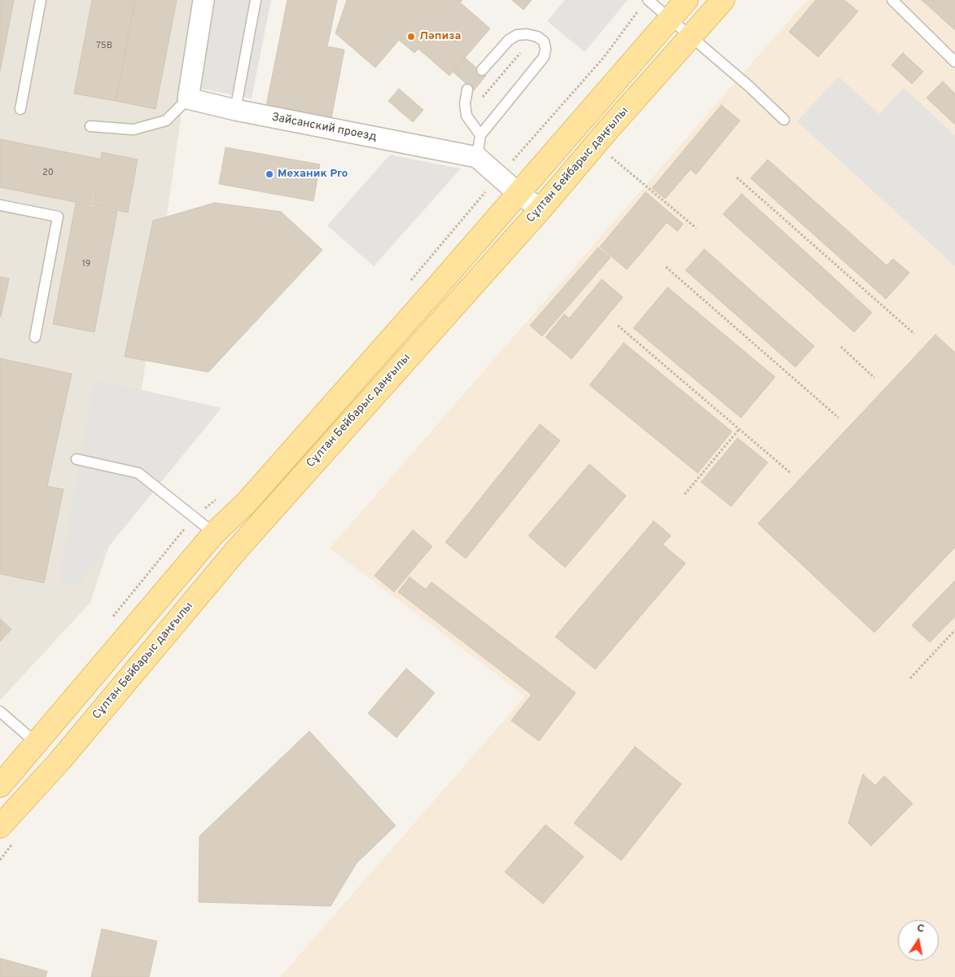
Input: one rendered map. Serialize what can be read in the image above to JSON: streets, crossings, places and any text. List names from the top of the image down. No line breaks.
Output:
{"streets":{"main road":["Сұлтан Бейбарыс даңғылы"],"street":["Зайсанский проезд"]},"places":["Ләпиза","Механик Pro"],"house_numbers":["75В","20","19"],"north":"top"}
